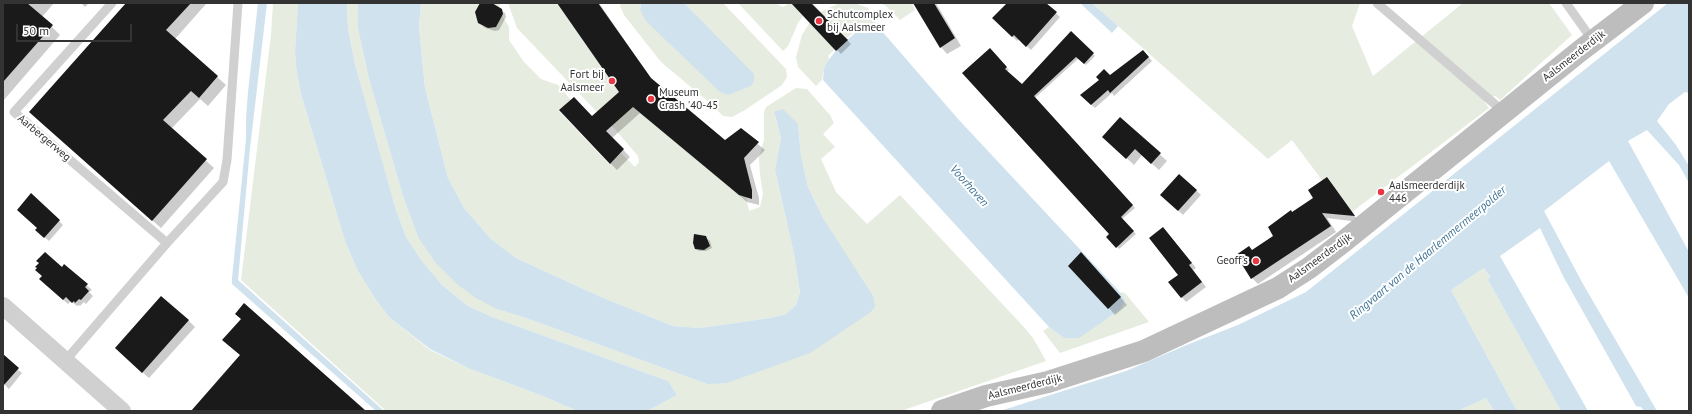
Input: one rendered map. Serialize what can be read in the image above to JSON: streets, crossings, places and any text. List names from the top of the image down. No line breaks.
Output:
{"streets":{"street":["Aalsmeerderdijk"],"lane":["Aarbergerweg"]},"water":["Voorhaven","Ringvaart van de Haarlemmermeerpolder"],"places":["Schutcomplex bij Aalsmeer","Fort bij Aalsmeer","Museum Crash '40-45","Aalsmeerderdijk 446","Geoff's"],"scale_bar":"50 m"}
